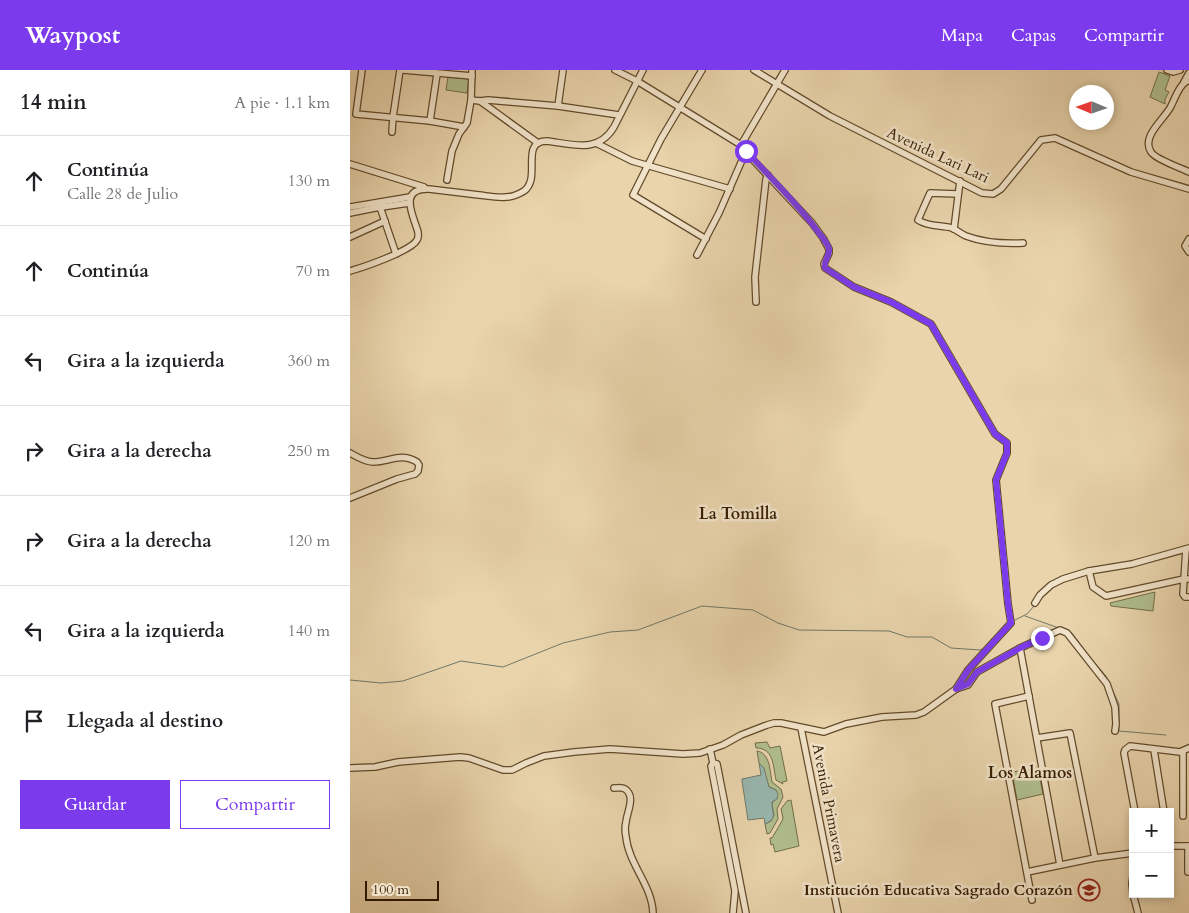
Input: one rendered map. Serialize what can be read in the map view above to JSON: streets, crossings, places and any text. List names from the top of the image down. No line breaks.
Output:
{"streets":{"street":["Avenida Lari Lari","Avenida Primavera"]},"districts":["La Tomilla","Los Alamos"],"places":{"school or university":["Institución Educativa Sagrado Corazón"]},"scale_bar":"100 m","north":"left","page":{"header":"Waypost","nav":["Mapa","Capas","Compartir"],"heading":["14 min","A pie · 1.1 km"],"list":[["Continúa","Calle 28 de Julio","130 m"],["Continúa","70 m"],["Gira a la izquierda","360 m"],["Gira a la derecha","250 m"],["Gira a la derecha","120 m"],["Gira a la izquierda","140 m"],"Llegada al destino"],"buttons":["Guardar","Compartir"],"map_buttons":["+","−"],"scale":"100 m"}}
